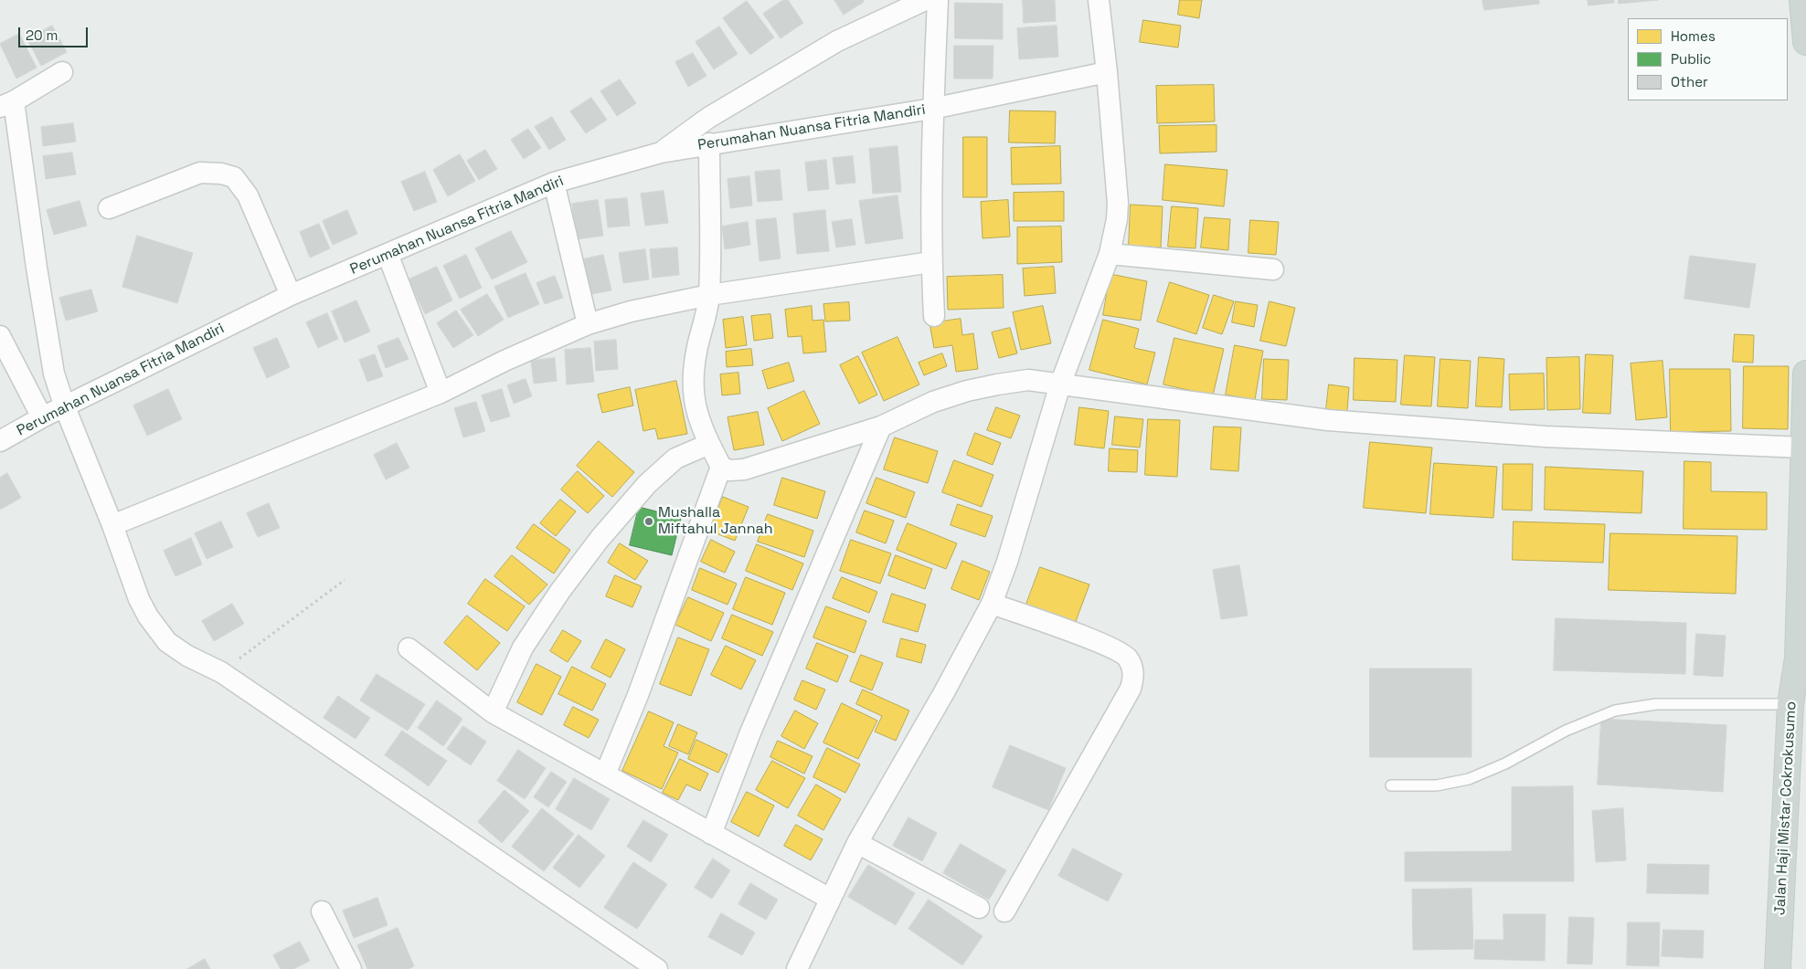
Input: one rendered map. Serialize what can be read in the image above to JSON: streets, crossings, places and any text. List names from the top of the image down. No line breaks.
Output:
{"streets":{"main road":["Jalan Haji Mistar Cokrokusumo"],"street":["Perumahan Nuansa Fitria Mandiri"]},"places":["Mushalla Miftahul Jannah"],"legend":["Homes","Public","Other"],"scale_bar":"20 m"}
